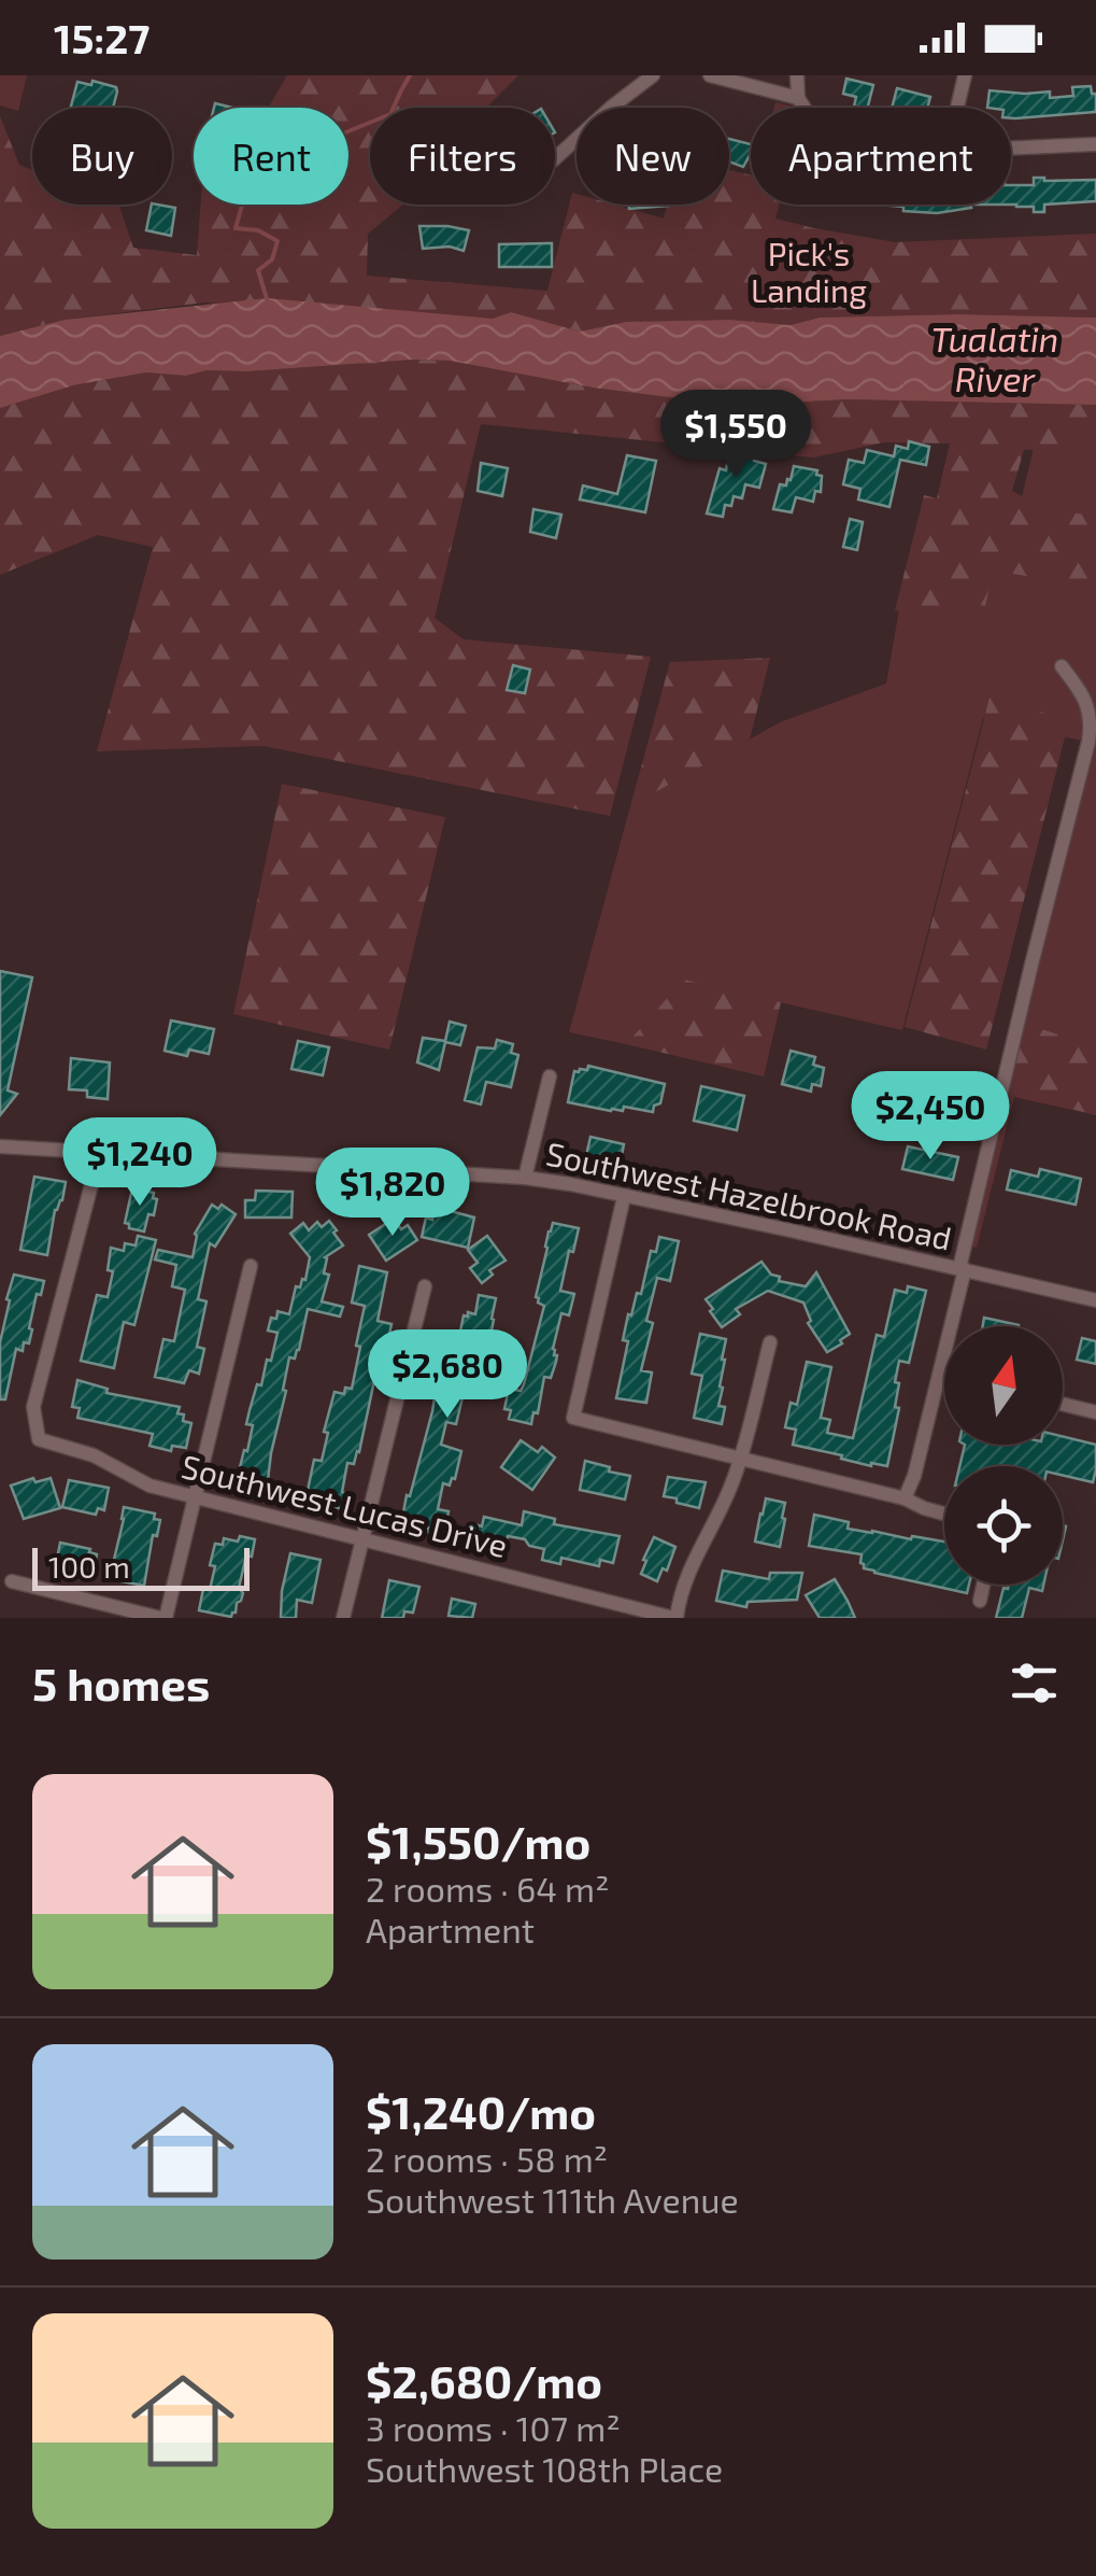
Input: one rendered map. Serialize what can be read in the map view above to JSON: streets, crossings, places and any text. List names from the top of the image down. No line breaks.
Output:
{"streets":{"street":["Southwest Hazelbrook Road","Southwest Lucas Drive"]},"crossings":[["Southwest Hazelbrook Road","Southwest Lucas Drive"]],"water":["Tualatin River"],"parks":["Pick's Landing"],"scale_bar":"100 m","north":"top","page":{"status":"15:27","chip":["Buy","Rent","Filters","New","Apartment"],"price":["$1,550","$2,450","$1,240","$1,820","$2,680"],"scale":"100 m","heading":"5 homes","list":[{"name":"$1,550/mo","note":"2 rooms · 64 m² · Apartment"},{"name":"$1,240/mo","note":"2 rooms · 58 m² · Southwest 111th Avenue"},{"name":"$2,680/mo","note":"3 rooms · 107 m² · Southwest 108th Place"}]}}
